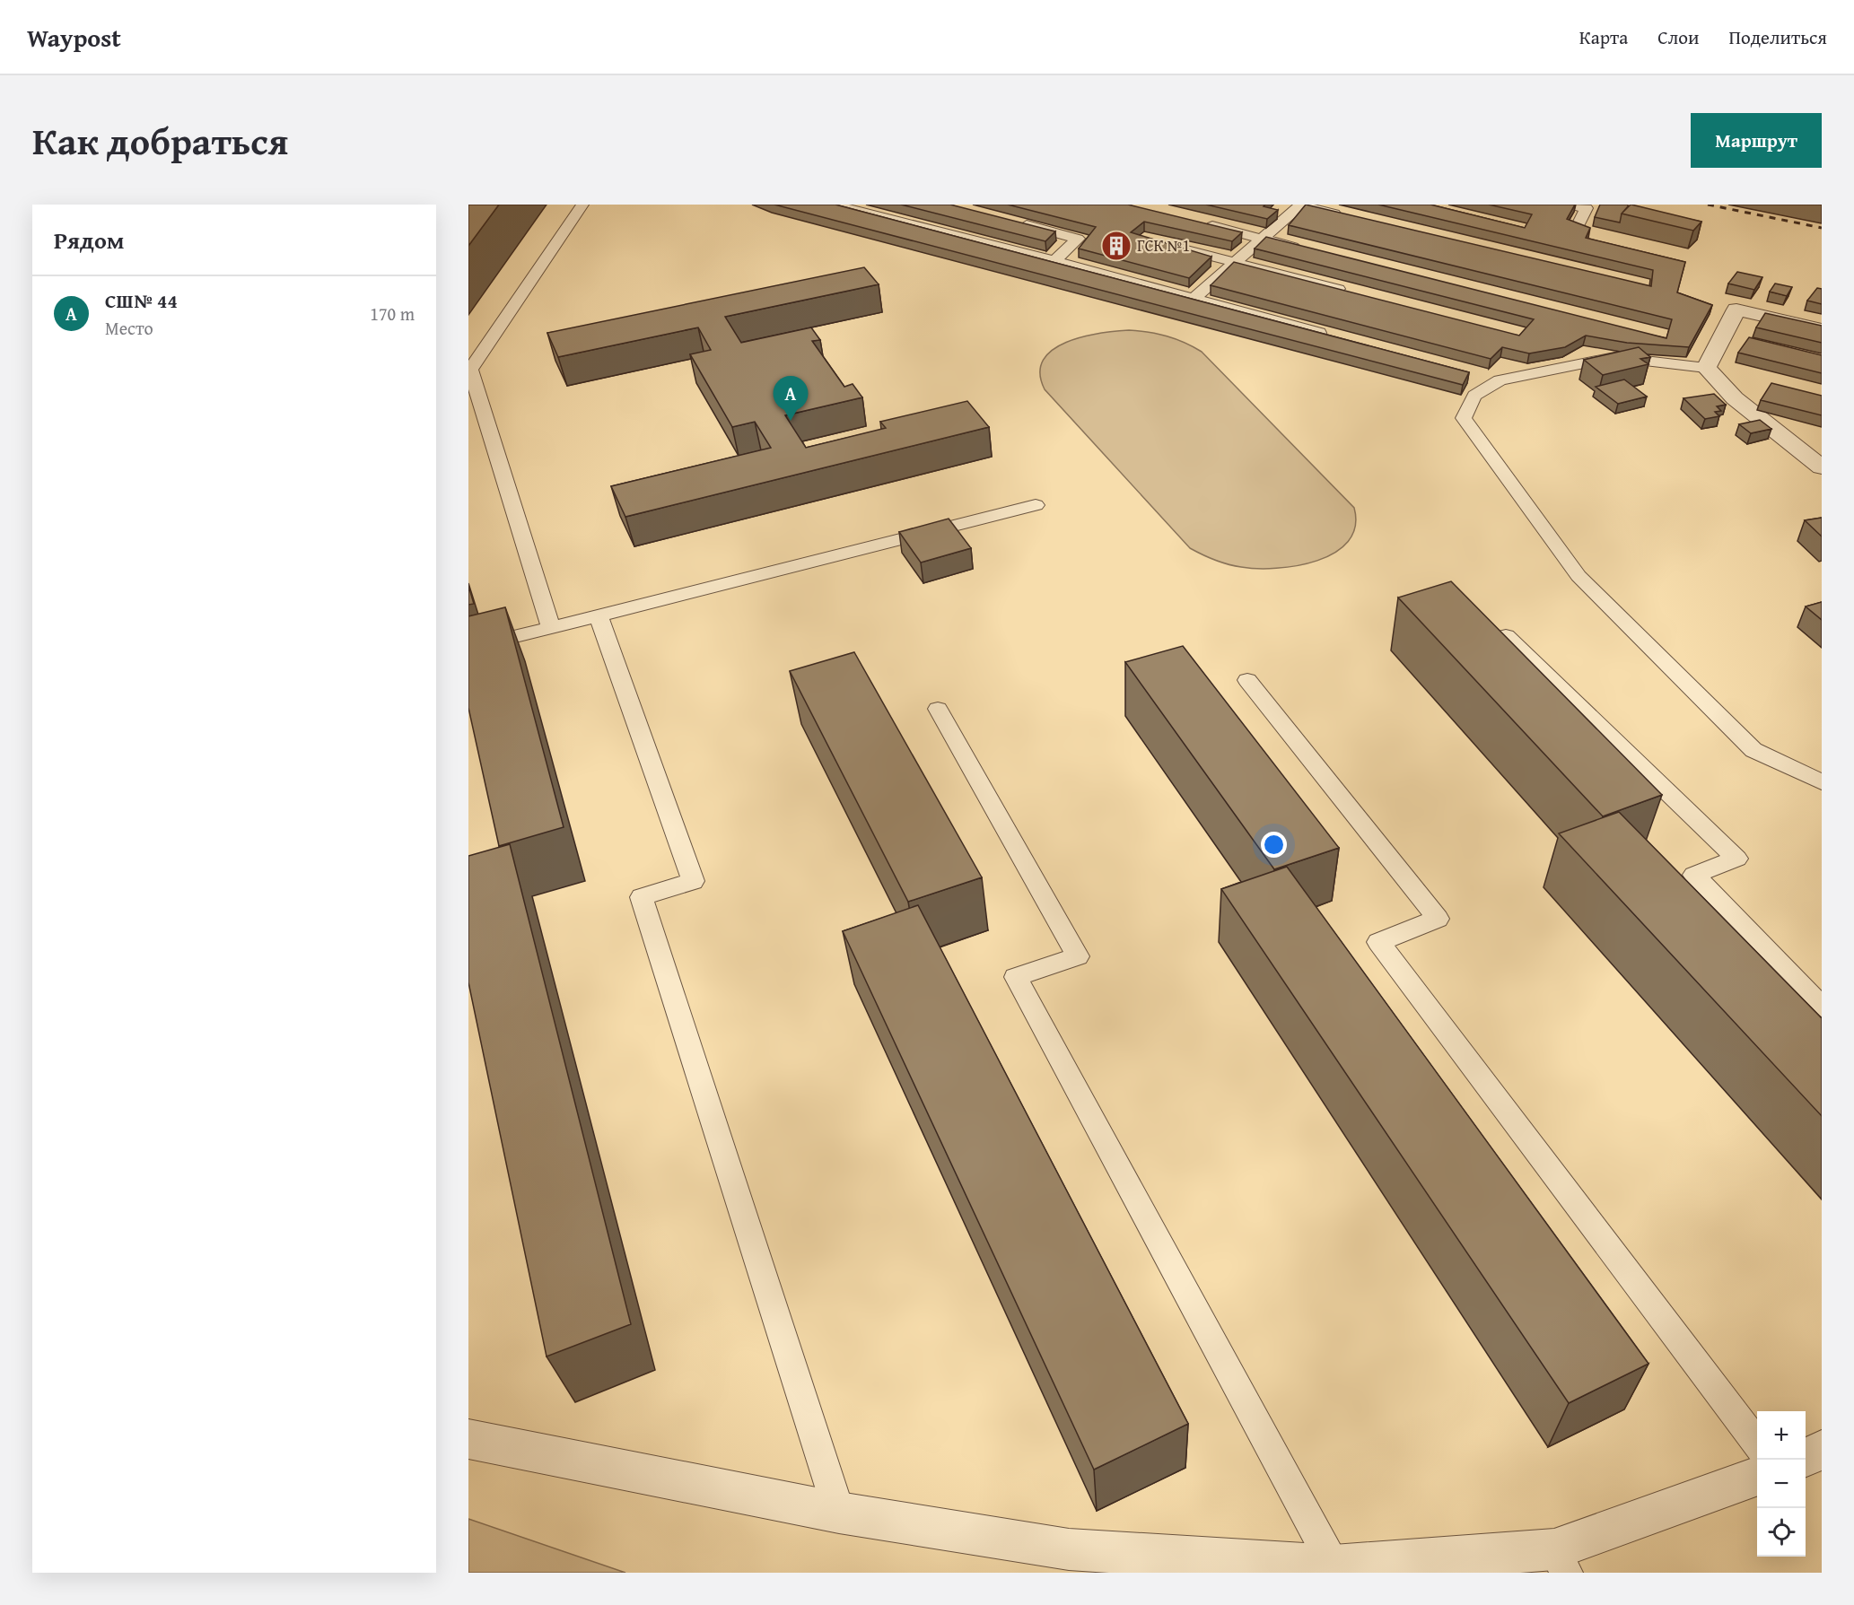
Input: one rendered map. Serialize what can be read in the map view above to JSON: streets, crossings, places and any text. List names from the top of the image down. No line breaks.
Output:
{"places":{"building":["ГСК №1"]},"page":{"header":"Waypost","nav":["Карта","Слои","Поделиться"],"title":"Как добраться","buttons":"Маршрут","heading":"Рядом","list":[{"mark":"A","name":"СШ№ 44","note":"Место","value":"170 m"}],"pins":"A","map_buttons":["+","−"]}}
